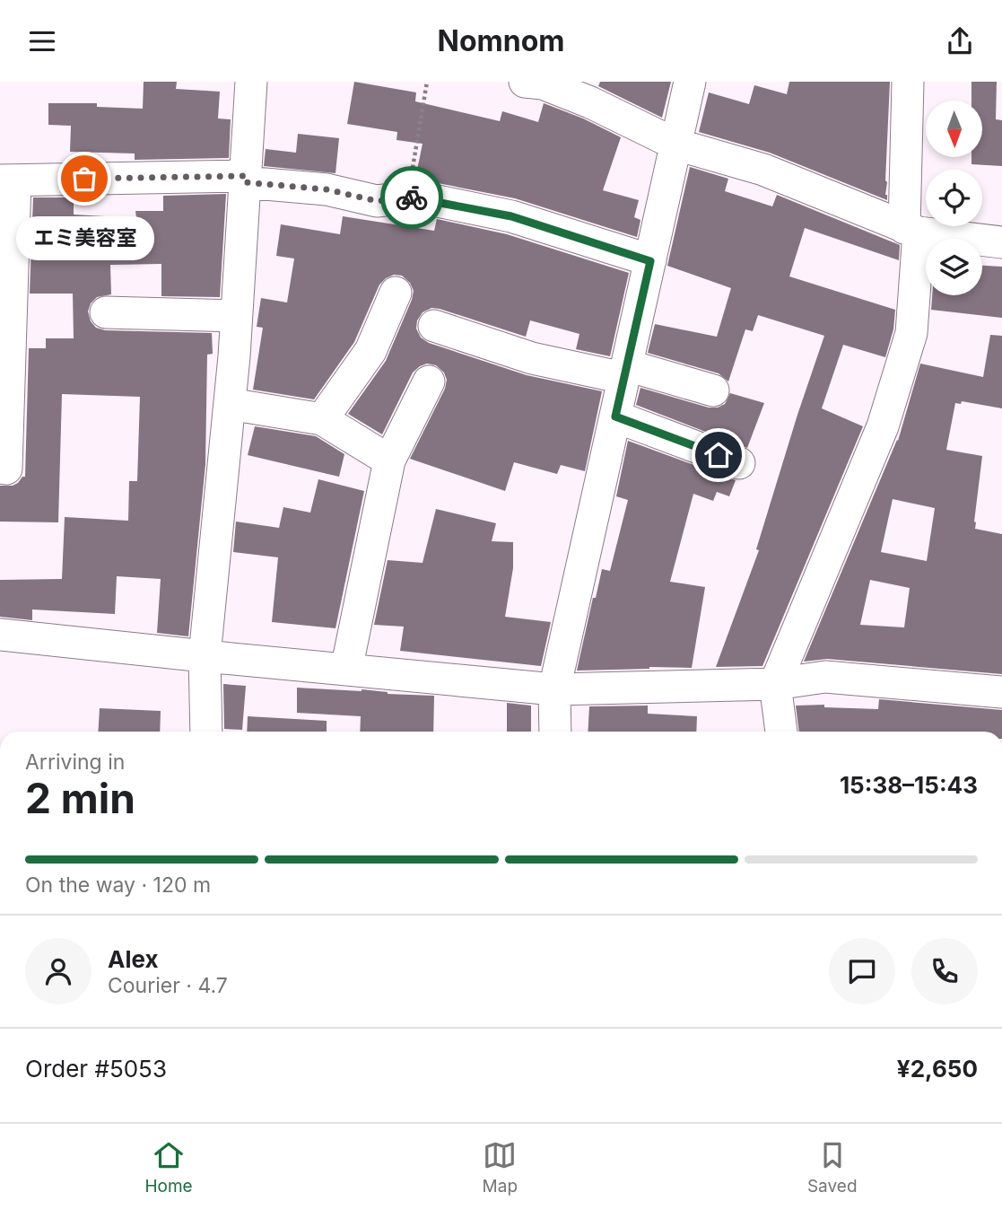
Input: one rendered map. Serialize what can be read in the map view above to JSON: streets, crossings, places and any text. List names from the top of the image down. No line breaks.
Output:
{"places":["エミ美容室"],"north":"bottom","page":{"header":"Nomnom","bubble":"エミ美容室","heading":["2 min","Arriving in","15:38–15:43"],"panel":["Alex","Courier · 4.7","Order #5053","¥2,650"],"bar":"On the way · 120 m","tabs":["Home","Map","Saved"]}}
